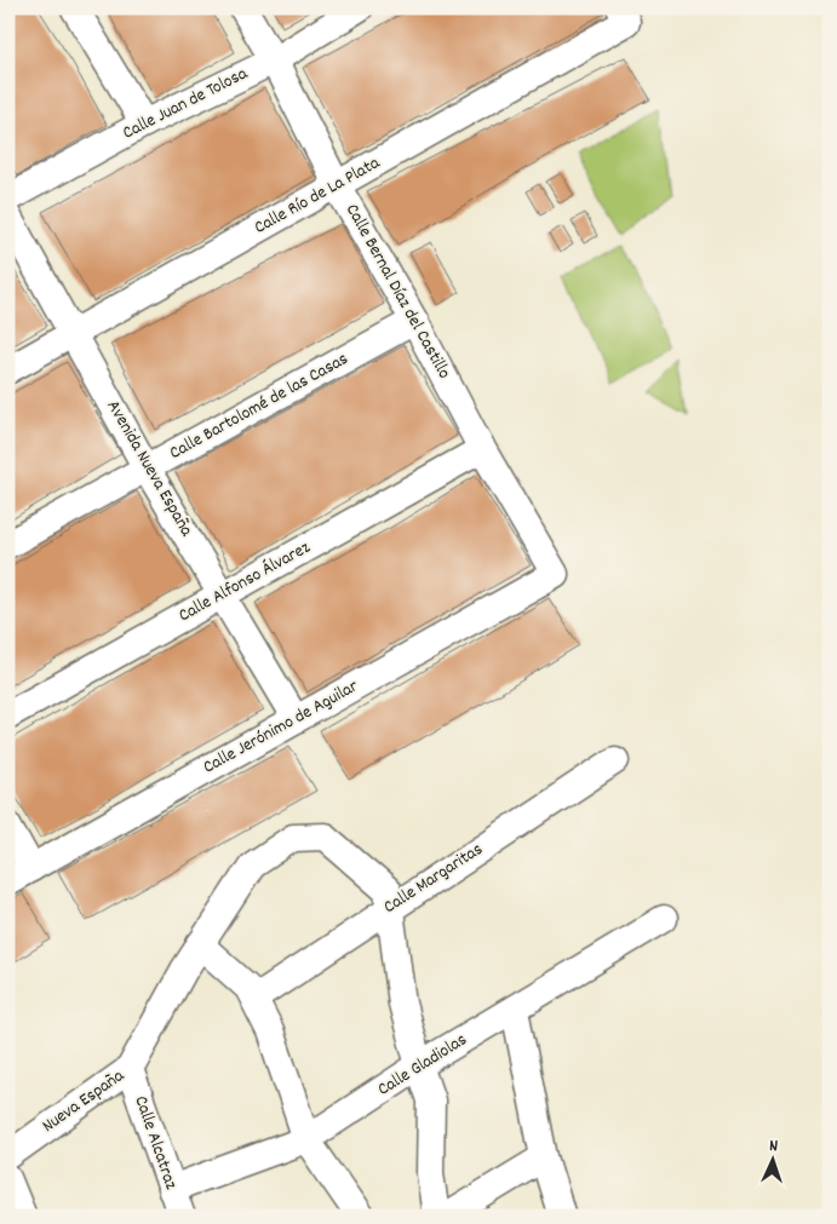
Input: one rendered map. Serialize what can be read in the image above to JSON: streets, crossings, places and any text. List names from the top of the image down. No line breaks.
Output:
{"streets":{"street":["Calle Juan de Tolosa","Calle Río de La Plata","Calle Bernal Díaz del Castillo","Calle Bartolomé de las Casas","Avenida Nueva España","Calle Alfonso Álvarez","Calle Jerónimo de Aguilar","Calle Margaritas","Calle Gladiolas","Nueva España","Calle Alcatraz"]},"crossings":[["Calle Juan de Tolosa","Calle Bernal Díaz del Castillo"],["Calle Río de La Plata","Calle Bernal Díaz del Castillo"],["Calle Río de La Plata","Avenida Nueva España"],["Calle Bernal Díaz del Castillo","Calle Bartolomé de las Casas"],["Calle Bernal Díaz del Castillo","Calle Alfonso Álvarez"],["Calle Bernal Díaz del Castillo","Calle Jerónimo de Aguilar"],["Calle Bartolomé de las Casas","Avenida Nueva España"],["Avenida Nueva España","Calle Alfonso Álvarez"],["Avenida Nueva España","Calle Jerónimo de Aguilar"],["Calle Gladiolas","Calle Alcatraz"],["Nueva España","Calle Alcatraz"]],"north":"top"}
